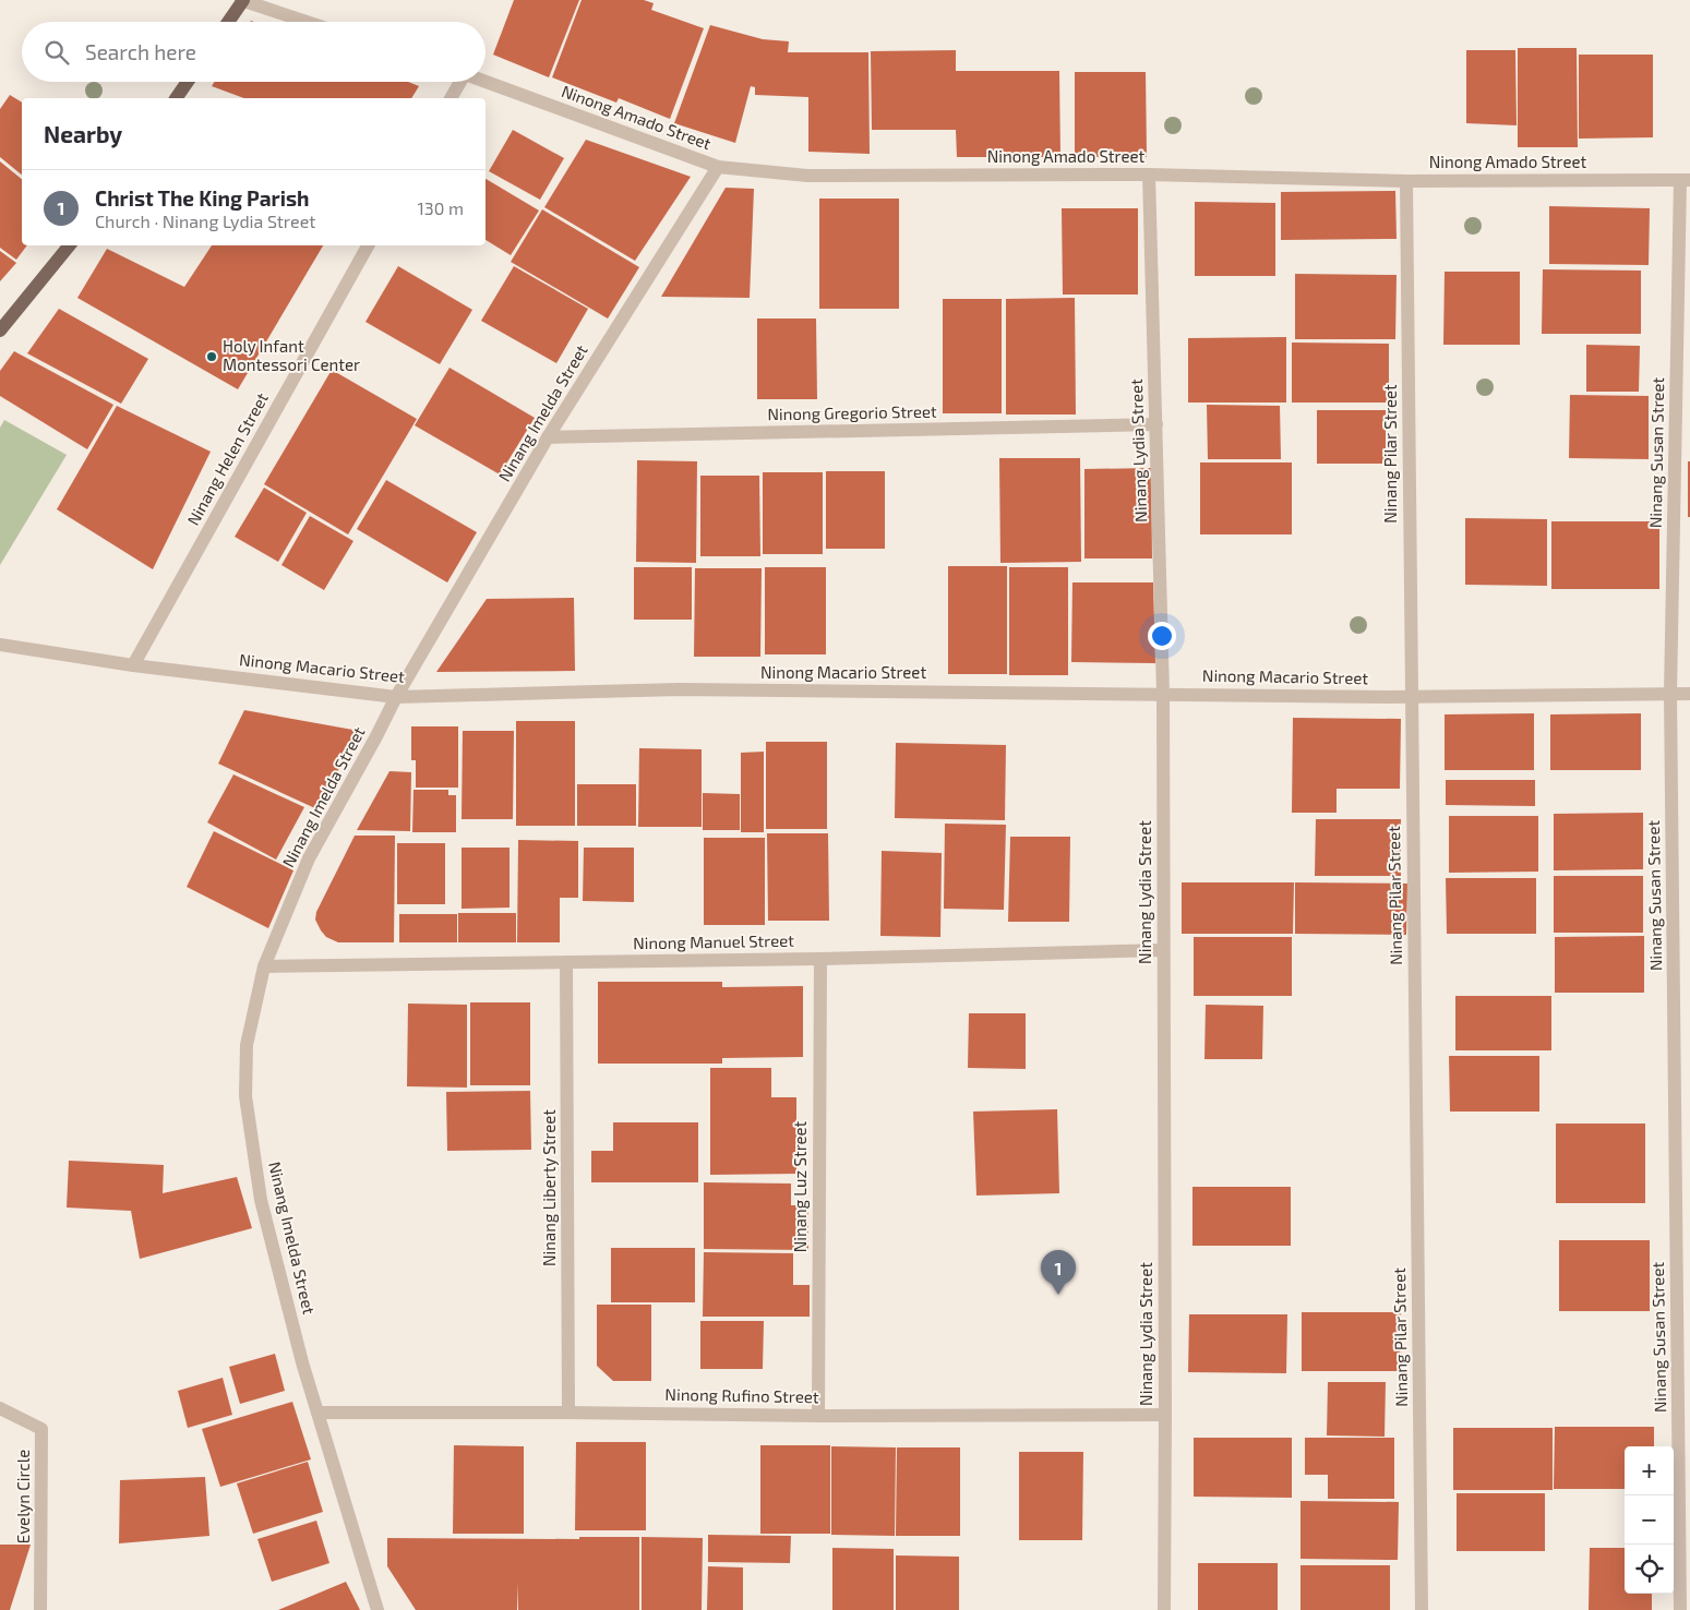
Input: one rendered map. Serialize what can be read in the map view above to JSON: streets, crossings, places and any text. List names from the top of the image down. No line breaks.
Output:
{"streets":{"street":["Ninong Amado Street","Ninang Imelda Street","Ninong Gregorio Street","Ninang Lydia Street","Ninang Susan Street","Ninang Pilar Street","Ninang Helen Street","Ninong Macario Street","Ninong Manuel Street","Ninang Luz Street","Ninang Liberty Street","Ninong Rufino Street","Evelyn Circle"]},"crossings":[["Ninong Amado Street","Ninang Imelda Street"],["Ninong Amado Street","Ninang Lydia Street"],["Ninong Amado Street","Ninang Susan Street"],["Ninong Amado Street","Ninang Pilar Street"],["Ninang Imelda Street","Ninong Gregorio Street"],["Ninang Imelda Street","Ninong Macario Street"],["Ninang Imelda Street","Ninong Manuel Street"],["Ninang Imelda Street","Ninong Rufino Street"],["Ninong Gregorio Street","Ninang Lydia Street"],["Ninang Lydia Street","Ninong Macario Street"],["Ninang Lydia Street","Ninong Manuel Street"],["Ninang Lydia Street","Ninong Rufino Street"],["Ninang Susan Street","Ninong Macario Street"],["Ninang Pilar Street","Ninong Macario Street"],["Ninang Helen Street","Ninong Macario Street"],["Ninong Manuel Street","Ninang Luz Street"],["Ninong Manuel Street","Ninang Liberty Street"],["Ninang Luz Street","Ninong Rufino Street"],["Ninang Liberty Street","Ninong Rufino Street"]],"places":["Holy Infant Montessori Center"],"page":{"search":"Search here","heading":"Nearby","list":[{"mark":"1","name":"Christ The King Parish","note":"Church · Ninang Lydia Street","value":"130 m"}],"pins":"1","map_buttons":["+","−"]}}
